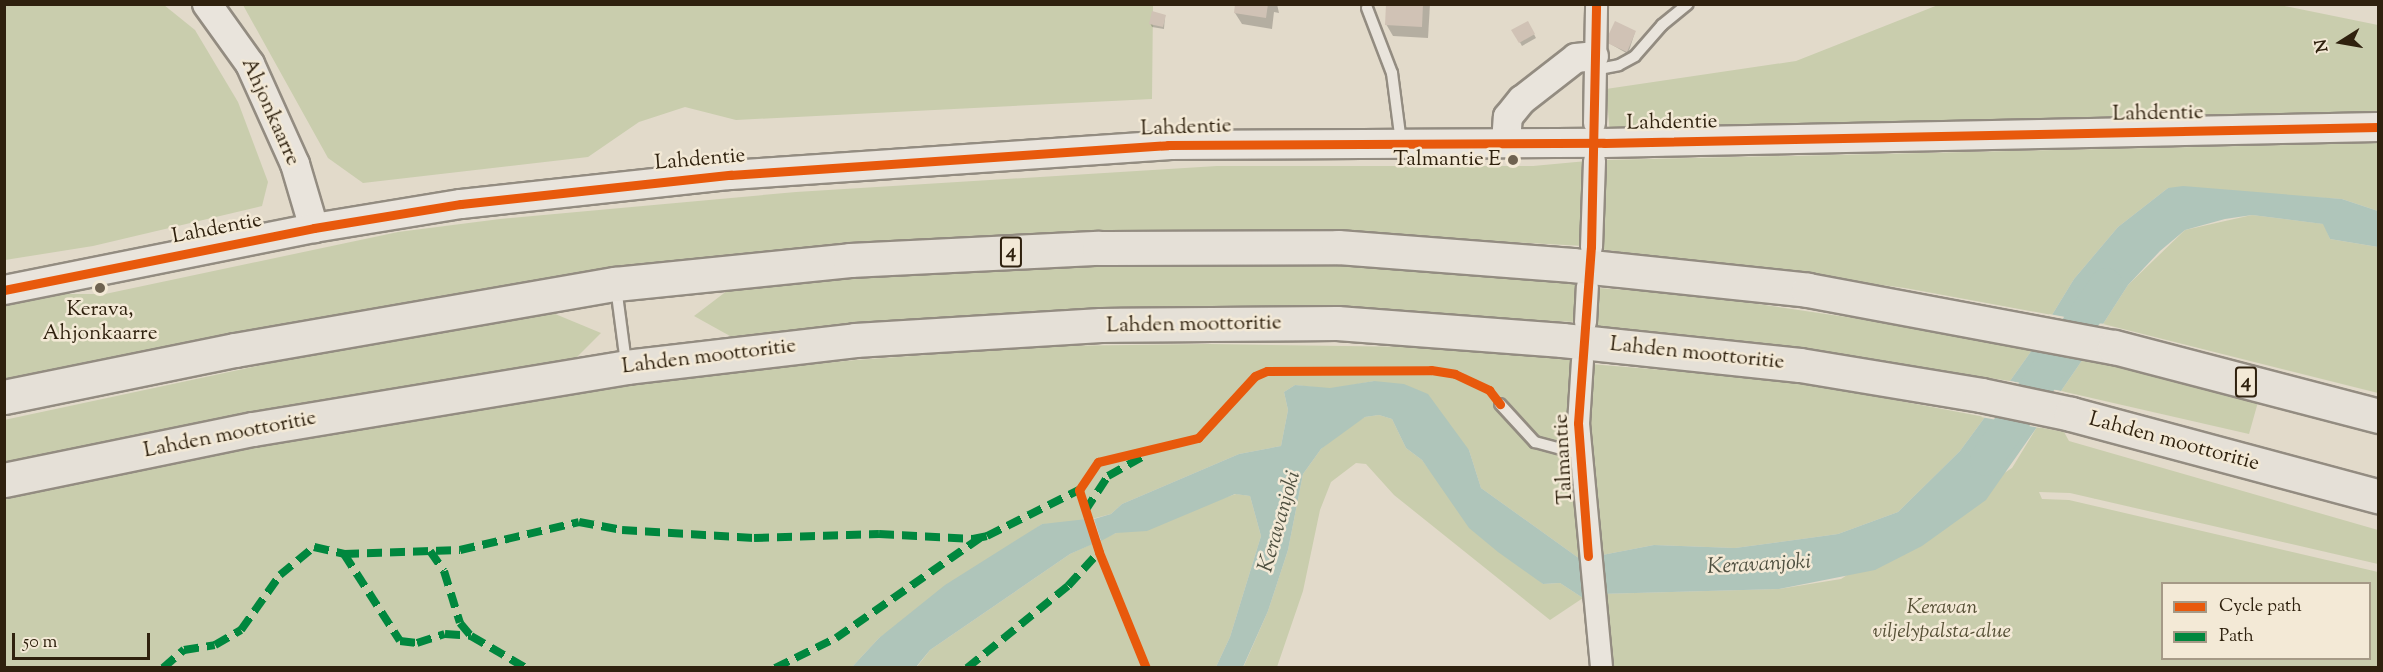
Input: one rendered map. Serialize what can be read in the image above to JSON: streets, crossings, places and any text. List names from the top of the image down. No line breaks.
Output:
{"streets":{"highway":["4","Lahden moottoritie"],"main road":["Ahjonkaarre","Lahdentie"],"street":["Talmantie"]},"crossings":[["Ahjonkaarre","Lahdentie"]],"water":["Keravanjoki"],"parks":["Keravan viljelypalsta-alue"],"places":["Talmantie E","Kerava, Ahjonkaarre"],"legend":["Cycle path","Path"],"scale_bar":"50 m","north":"left"}
